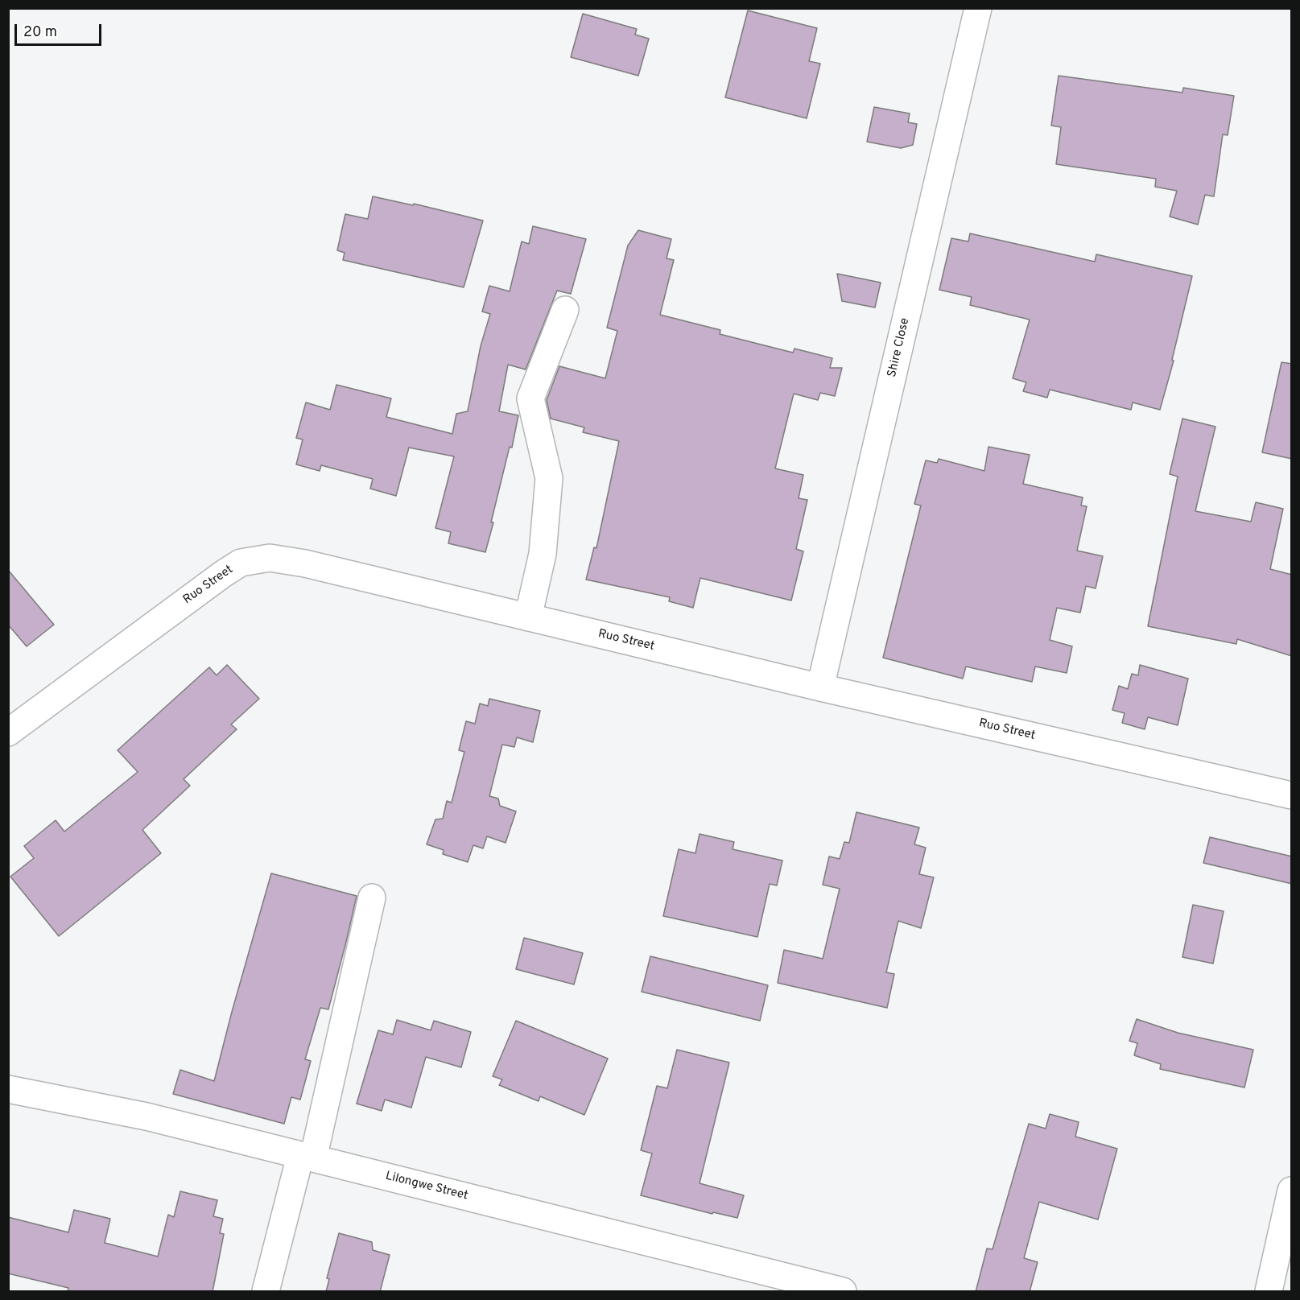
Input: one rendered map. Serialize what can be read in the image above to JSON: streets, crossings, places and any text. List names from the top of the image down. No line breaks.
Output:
{"streets":{"street":["Shire Close","Ruo Street","Lilongwe Street"]},"crossings":[["Shire Close","Ruo Street"]],"scale_bar":"20 m"}
